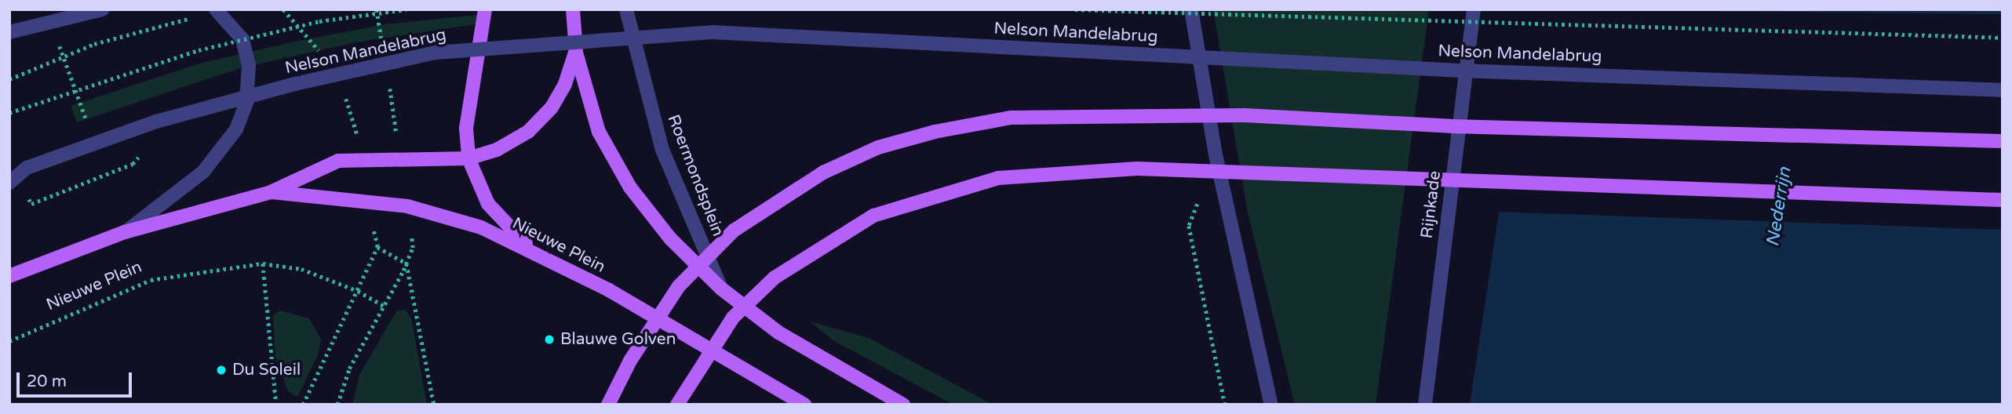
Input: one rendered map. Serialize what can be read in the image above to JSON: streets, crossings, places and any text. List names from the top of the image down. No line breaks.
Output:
{"streets":{"main road":["Roermondsplein","Nieuwe Plein"],"street":["Nelson Mandelabrug","Rijnkade"]},"crossings":[["Roermondsplein","Nieuwe Plein"]],"water":["Nederrijn"],"places":["Blauwe Golven","Du Soleil"],"scale_bar":"20 m"}
